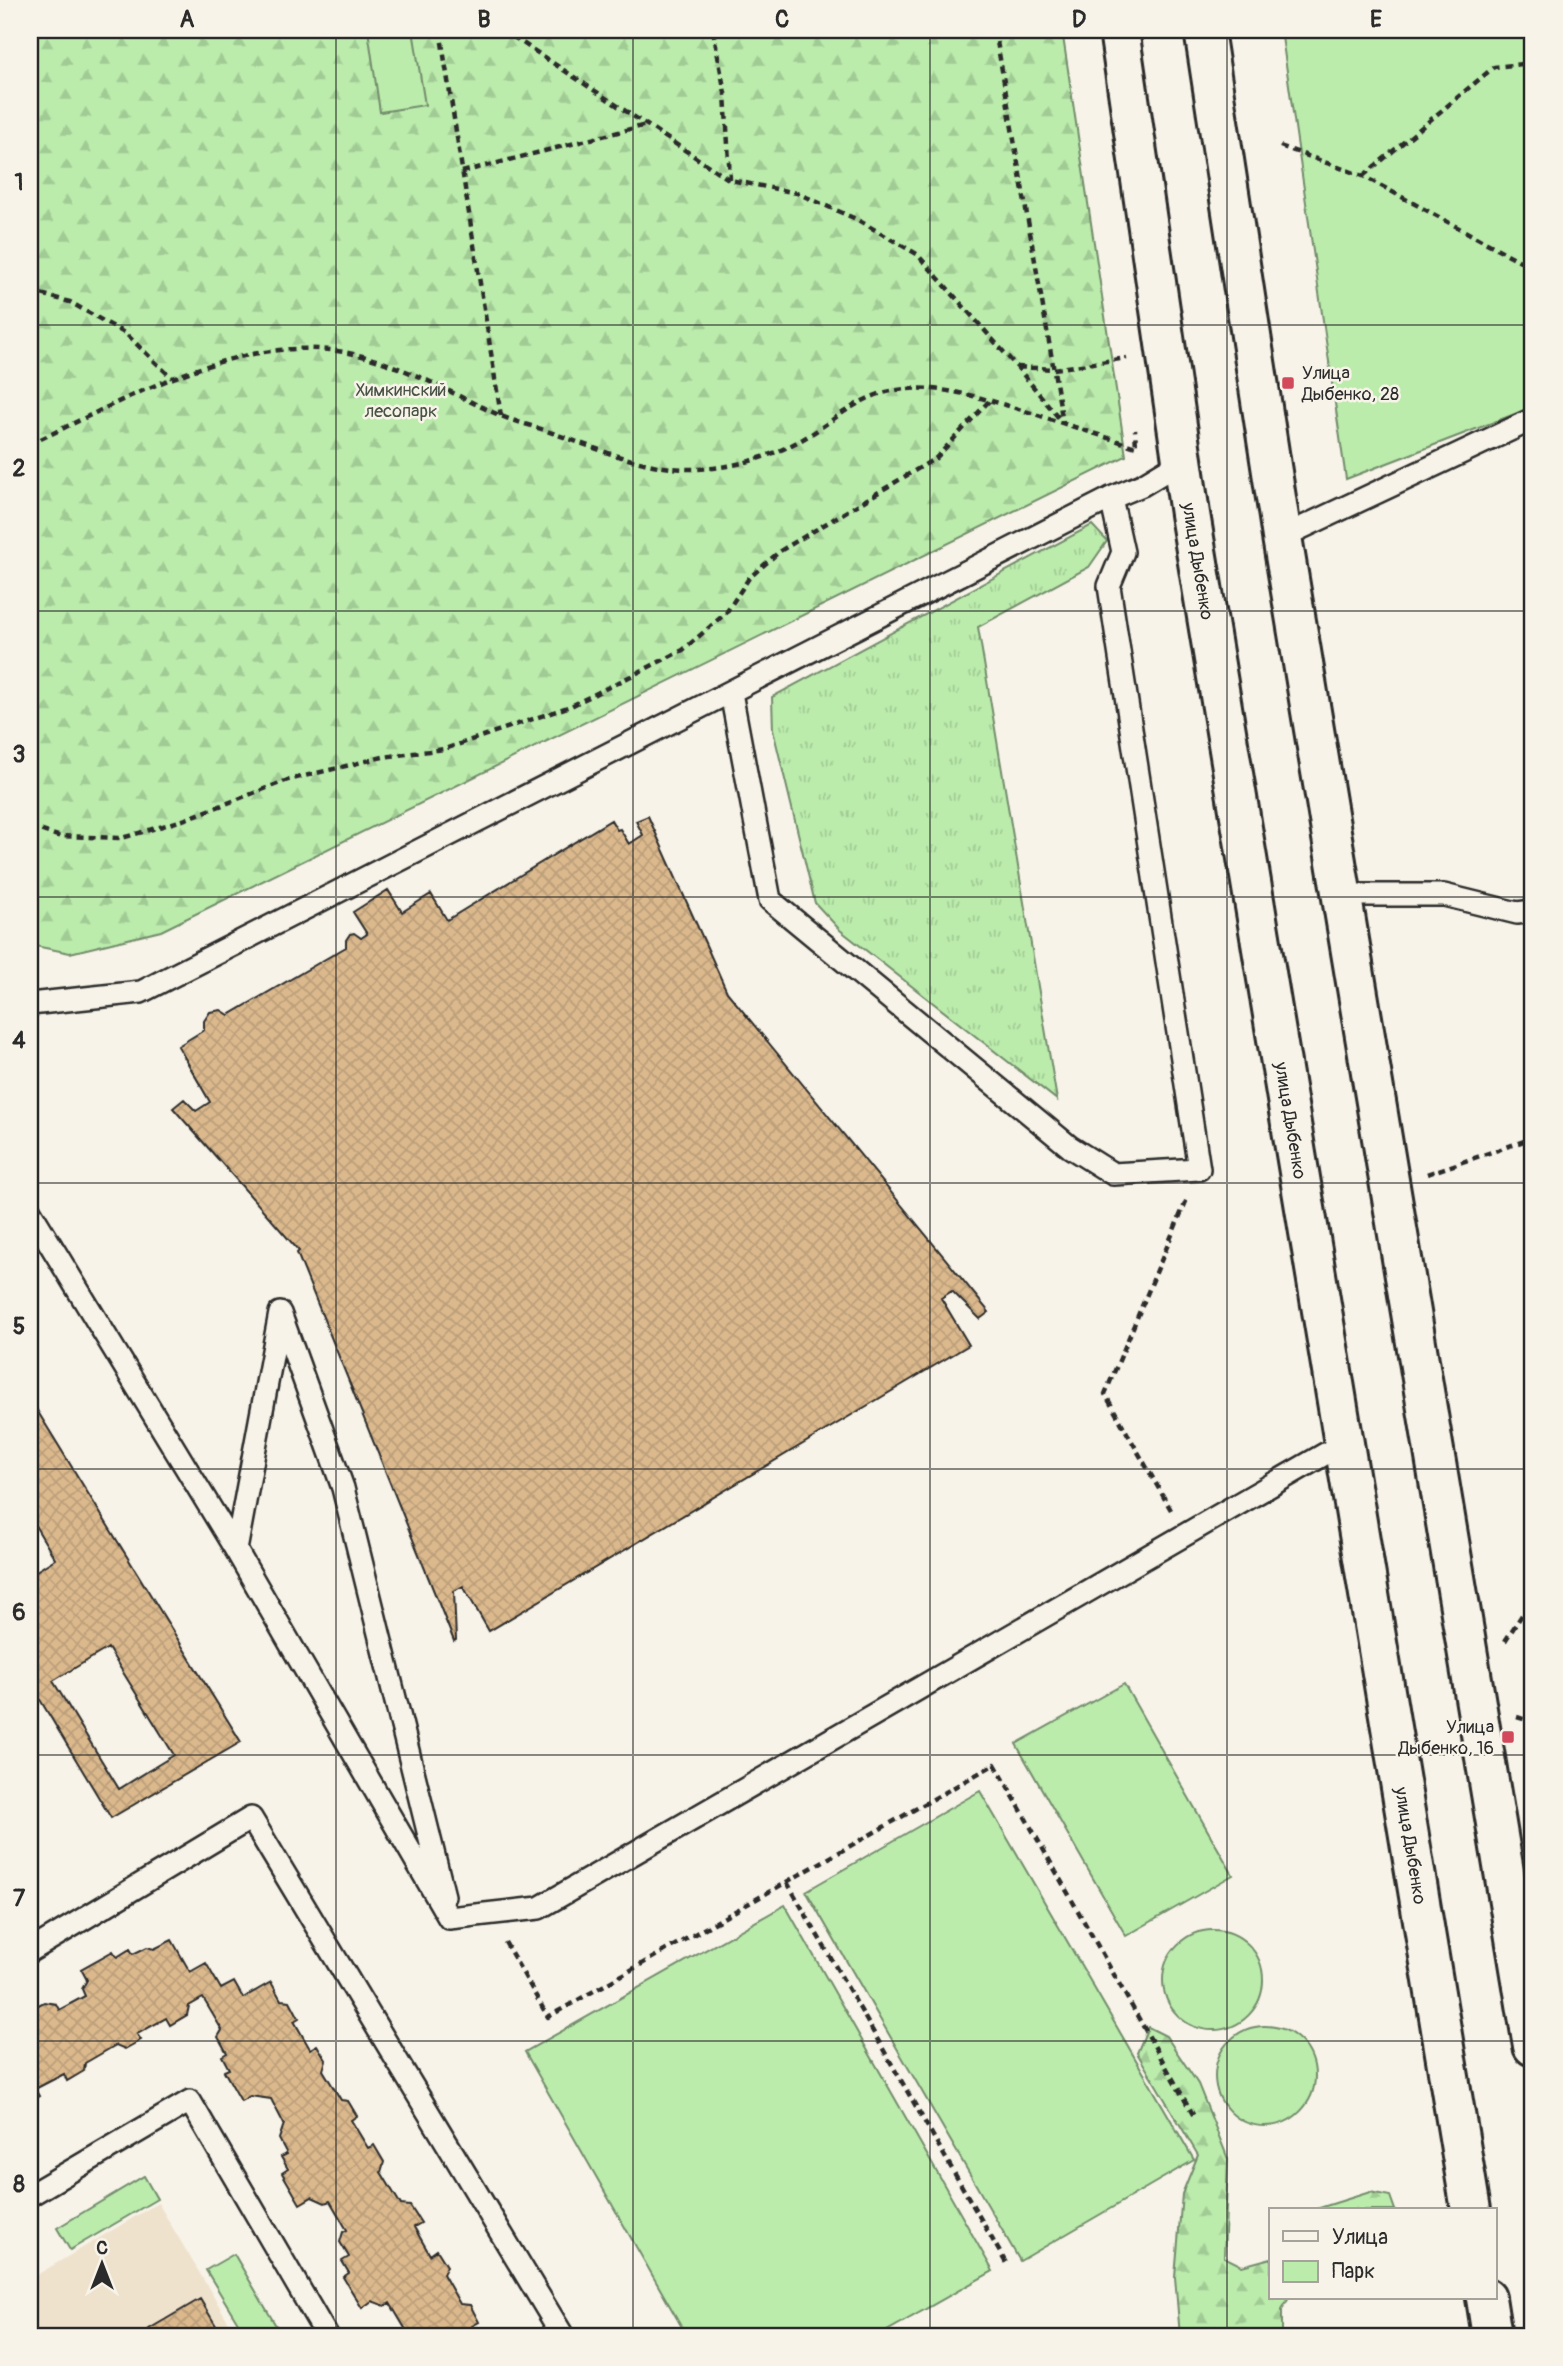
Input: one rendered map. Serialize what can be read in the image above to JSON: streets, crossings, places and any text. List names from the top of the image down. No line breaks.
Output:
{"streets":{"main road":["улица Дыбенко"]},"parks":["Химкинский лесопарк"],"places":{"transit":["Улица Дыбенко, 28","Улица Дыбенко, 16"]},"legend":["Улица","Парк"],"north":"top","grid":{"columns":["A","B","C","D","E"],"rows":["1","2","3","4","5","6","7","8"]}}
